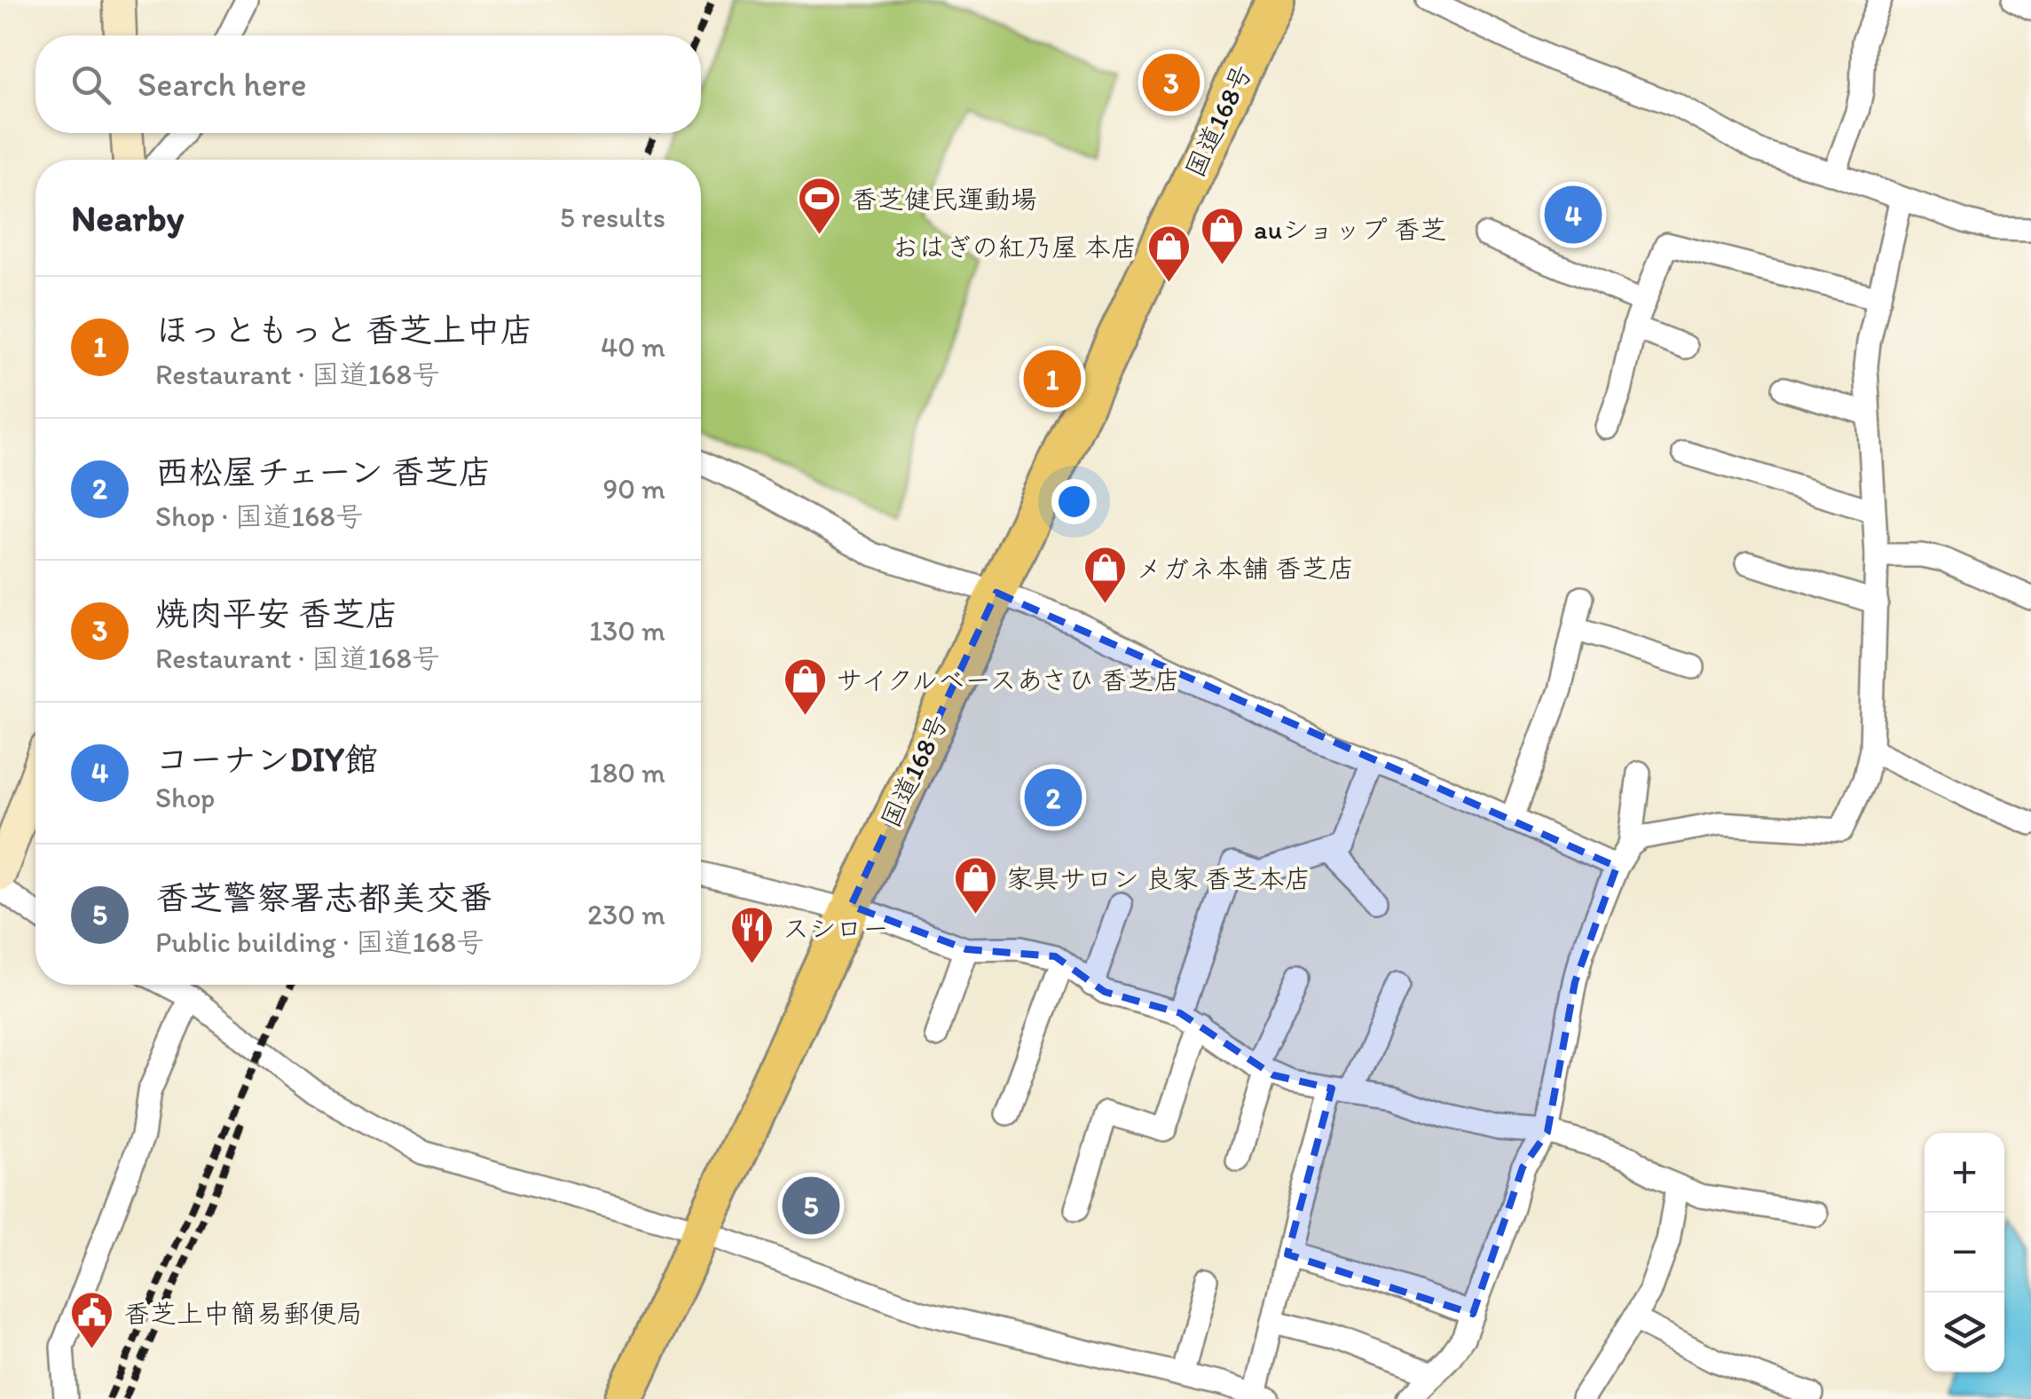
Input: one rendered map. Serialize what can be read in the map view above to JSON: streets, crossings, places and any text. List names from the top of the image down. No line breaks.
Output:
{"streets":{"highway":["国道168号"]},"places":{"sports":["香芝健民運動場"],"shop":["auショップ 香芝","おはぎの紅乃屋 本店","メガネ本舗 香芝店","サイクルベースあさひ 香芝店","家具サロン 良家 香芝本店"],"restaurant":["スシロー"],"public building":["香芝上中簡易郵便局"]},"page":{"search":"Search here","pins":["3","4","1","2","5"],"heading":["Nearby","5 results"],"list":[{"mark":"1","name":"ほっともっと 香芝上中店","note":"Restaurant · 国道168号","value":"40 m"},{"mark":"2","name":"西松屋チェーン 香芝店","note":"Shop · 国道168号","value":"90 m"},{"mark":"3","name":"焼肉平安 香芝店","note":"Restaurant · 国道168号","value":"130 m"},{"mark":"4","name":"コーナンDIY館","note":"Shop","value":"180 m"},{"mark":"5","name":"香芝警察署志都美交番","note":"Public building · 国道168号","value":"230 m"}],"map_buttons":["+","−"]}}
